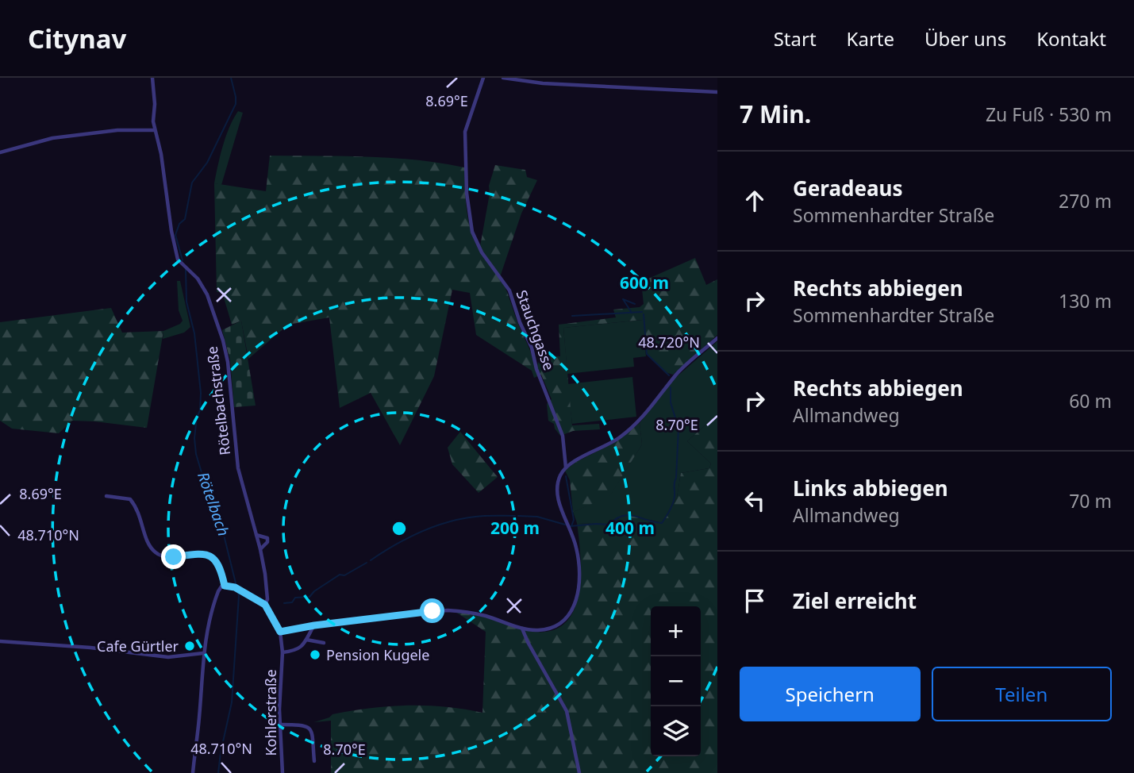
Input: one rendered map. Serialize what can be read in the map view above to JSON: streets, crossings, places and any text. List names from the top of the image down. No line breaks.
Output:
{"streets":{"street":["Stauchgasse","Rötelbachstraße","Kohlerstraße"]},"water":["Rötelbach"],"places":["Cafe Gürtler","Pension Kugele"],"page":{"header":"Citynav","nav":["Start","Karte","Über uns","Kontakt"],"heading":["7 Min.","Zu Fuß · 530 m"],"list":[["Geradeaus","Sommenhardter Straße","270 m"],["Rechts abbiegen","Sommenhardter Straße","130 m"],["Rechts abbiegen","Allmandweg","60 m"],["Links abbiegen","Allmandweg","70 m"],"Ziel erreicht"],"map_buttons":["+","−"],"buttons":["Speichern","Teilen"]},"coordinates":["8.69°E","48.720°N","8.70°E","48.710°N"],"rings":["600 m","200 m","400 m"]}
